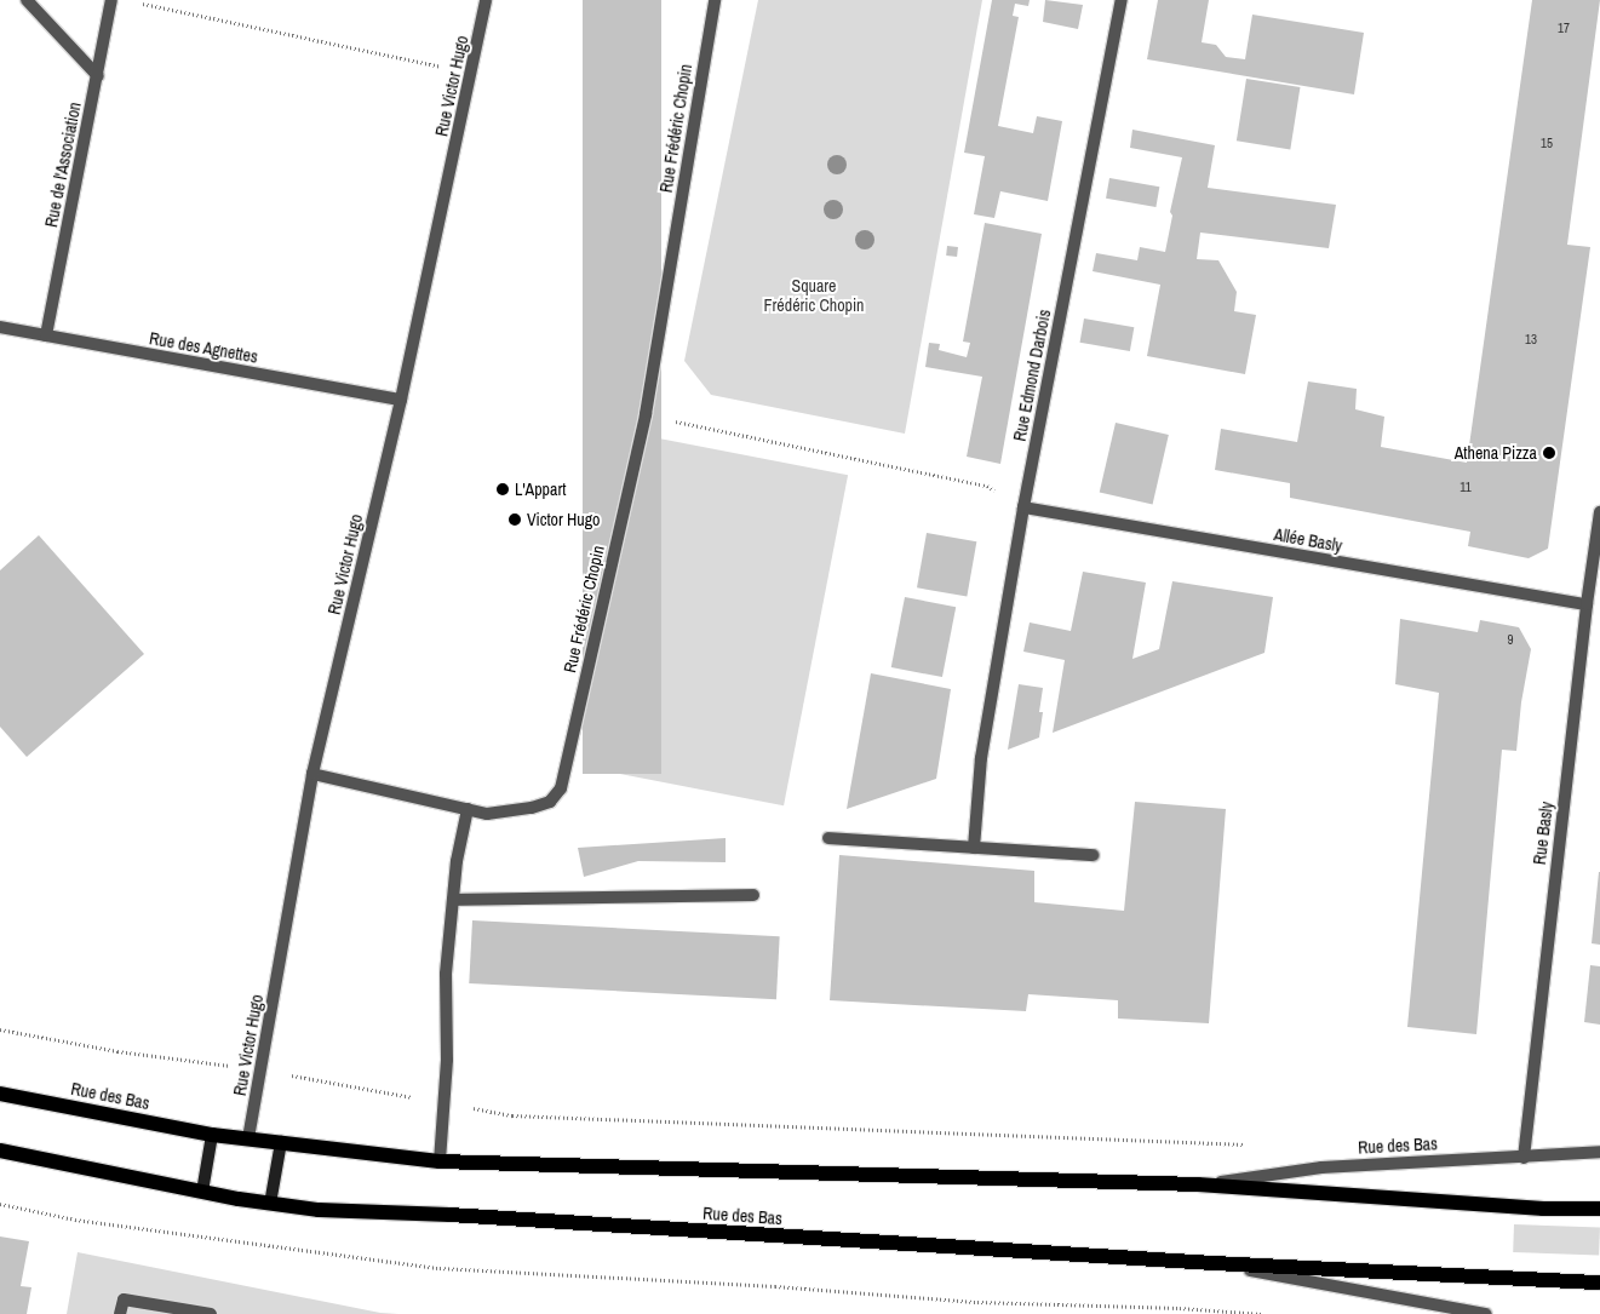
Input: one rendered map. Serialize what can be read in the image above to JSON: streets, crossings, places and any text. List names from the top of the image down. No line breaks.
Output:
{"streets":{"main road":["Rue des Bas"],"street":["Rue Victor Hugo","Rue Frédéric Chopin","Rue de l'Association","Rue des Agnettes","Rue Edmond Darbois","Allée Basly","Rue Basly"]},"crossings":[["Rue Victor Hugo","Rue Frédéric Chopin"],["Rue Victor Hugo","Rue des Agnettes"],["Rue Victor Hugo","Rue des Bas"],["Rue de l'Association","Rue des Agnettes"],["Rue Edmond Darbois","Allée Basly"],["Allée Basly","Rue Basly"],["Rue Basly","Rue des Bas"]],"parks":["Square Frédéric Chopin"],"places":["Athena Pizza","L'Appart","Victor Hugo"],"house_numbers":["17","15","13","11","9"]}
